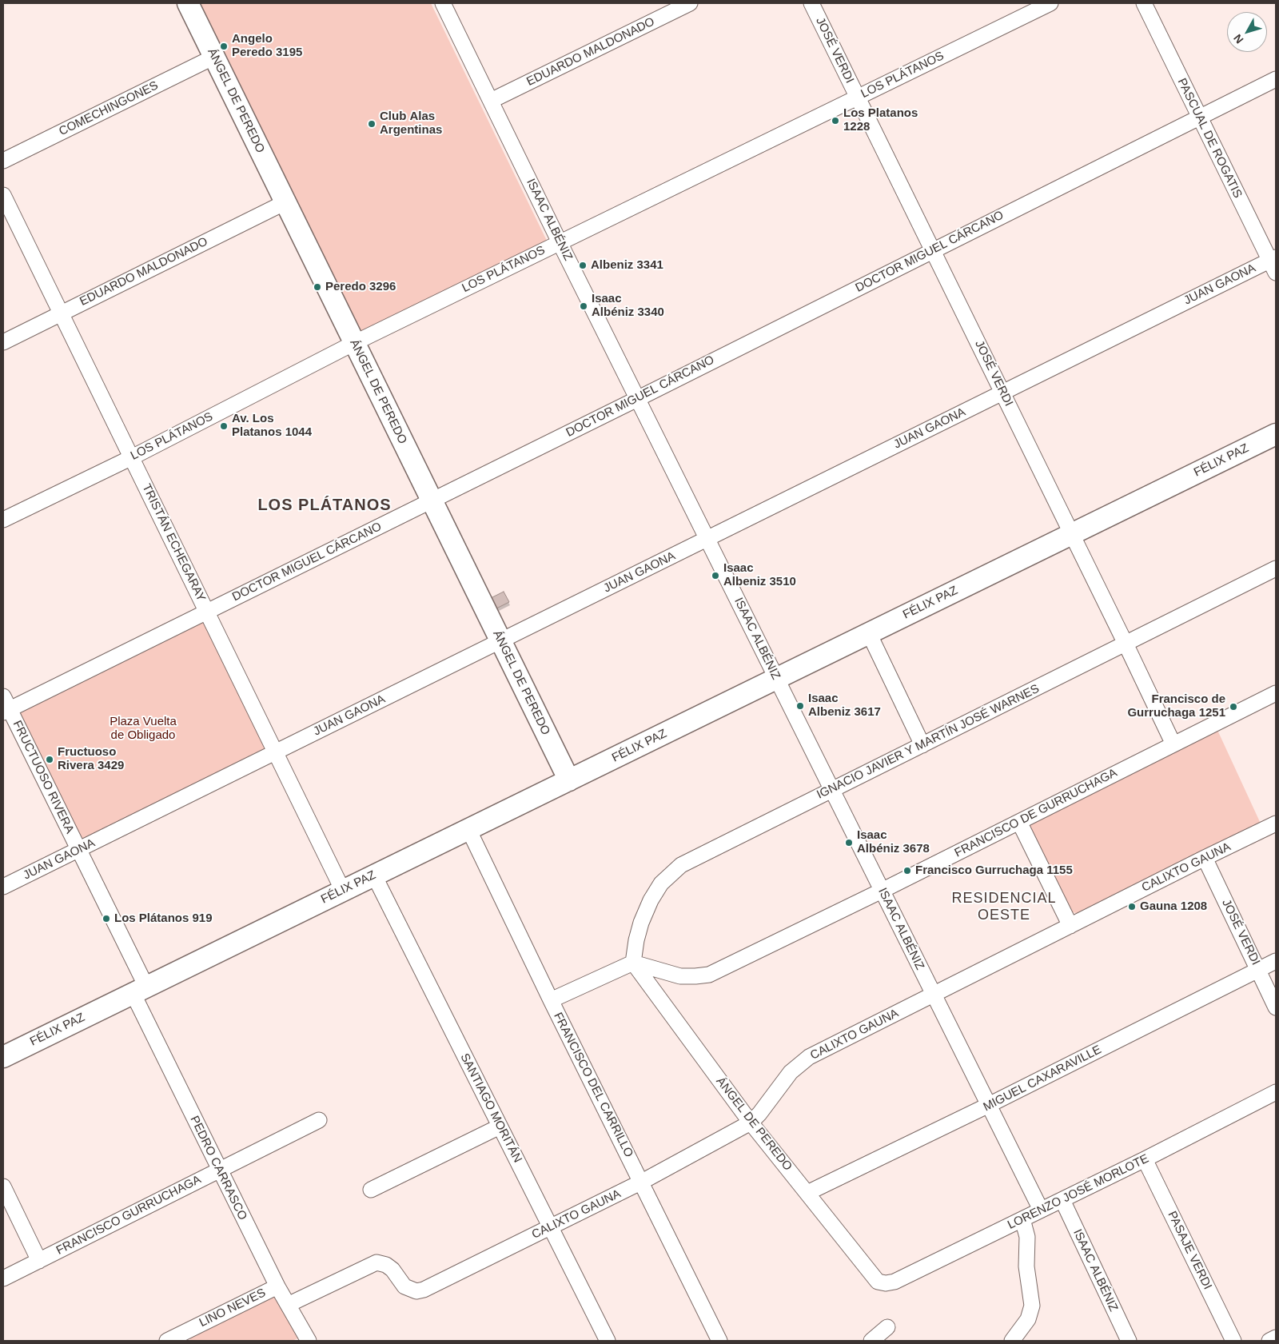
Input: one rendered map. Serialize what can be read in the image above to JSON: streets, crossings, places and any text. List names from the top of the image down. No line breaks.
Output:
{"streets":{"main road":["ÁNGEL DE PEREDO","FÉLIX PAZ"],"street":["JOSÉ VERDI","EDUARDO MALDONADO","LOS PLÁTANOS","COMECHINGONES","PASCUAL DE ROGATIS","ISAAC ALBÉNIZ","DOCTOR MIGUEL CÁRCANO","JUAN GAONA","TRISTÁN ECHEGARAY","IGNACIO JAVIER Y MARTÍN JOSÉ WARNES","FRUCTUOSO RIVERA","FRANCISCO DE GURRUCHAGA","CALIXTO GAUNA","MIGUEL CAXARAVILLE","FRANCISCO DEL CARRILLO","SANTIAGO MORITÁN","PEDRO CARRASCO","LORENZO JOSÉ MORLOTE","FRANCISCO GURRUCHAGA","PASAJE VERDI","LINO NEVES"]},"crossings":[["JOSÉ VERDI","LOS PLÁTANOS"],["JOSÉ VERDI","DOCTOR MIGUEL CÁRCANO"],["JOSÉ VERDI","JUAN GAONA"],["JOSÉ VERDI","FÉLIX PAZ"],["JOSÉ VERDI","IGNACIO JAVIER Y MARTÍN JOSÉ WARNES"],["JOSÉ VERDI","FRANCISCO DE GURRUCHAGA"],["JOSÉ VERDI","CALIXTO GAUNA"],["JOSÉ VERDI","MIGUEL CAXARAVILLE"],["EDUARDO MALDONADO","ÁNGEL DE PEREDO"],["EDUARDO MALDONADO","ISAAC ALBÉNIZ"],["EDUARDO MALDONADO","TRISTÁN ECHEGARAY"],["LOS PLÁTANOS","ÁNGEL DE PEREDO"],["LOS PLÁTANOS","ISAAC ALBÉNIZ"],["LOS PLÁTANOS","TRISTÁN ECHEGARAY"],["ÁNGEL DE PEREDO","COMECHINGONES"],["ÁNGEL DE PEREDO","DOCTOR MIGUEL CÁRCANO"],["ÁNGEL DE PEREDO","JUAN GAONA"],["ÁNGEL DE PEREDO","FÉLIX PAZ"],["ÁNGEL DE PEREDO","IGNACIO JAVIER Y MARTÍN JOSÉ WARNES"],["ÁNGEL DE PEREDO","FRANCISCO DE GURRUCHAGA"],["ÁNGEL DE PEREDO","CALIXTO GAUNA"],["ÁNGEL DE PEREDO","MIGUEL CAXARAVILLE"],["ÁNGEL DE PEREDO","LORENZO JOSÉ MORLOTE"],["PASCUAL DE ROGATIS","DOCTOR MIGUEL CÁRCANO"],["PASCUAL DE ROGATIS","JUAN GAONA"],["ISAAC ALBÉNIZ","DOCTOR MIGUEL CÁRCANO"],["ISAAC ALBÉNIZ","JUAN GAONA"],["ISAAC ALBÉNIZ","FÉLIX PAZ"],["ISAAC ALBÉNIZ","IGNACIO JAVIER Y MARTÍN JOSÉ WARNES"],["ISAAC ALBÉNIZ","FRANCISCO DE GURRUCHAGA"],["ISAAC ALBÉNIZ","CALIXTO GAUNA"],["ISAAC ALBÉNIZ","MIGUEL CAXARAVILLE"],["ISAAC ALBÉNIZ","LORENZO JOSÉ MORLOTE"],["DOCTOR MIGUEL CÁRCANO","TRISTÁN ECHEGARAY"],["DOCTOR MIGUEL CÁRCANO","FRUCTUOSO RIVERA"],["JUAN GAONA","TRISTÁN ECHEGARAY"],["JUAN GAONA","FRUCTUOSO RIVERA"],["FÉLIX PAZ","TRISTÁN ECHEGARAY"],["FÉLIX PAZ","FRUCTUOSO RIVERA"],["FÉLIX PAZ","FRANCISCO DEL CARRILLO"],["FÉLIX PAZ","SANTIAGO MORITÁN"],["FÉLIX PAZ","PEDRO CARRASCO"],["IGNACIO JAVIER Y MARTÍN JOSÉ WARNES","FRANCISCO DE GURRUCHAGA"],["FRUCTUOSO RIVERA","PEDRO CARRASCO"],["CALIXTO GAUNA","FRANCISCO DEL CARRILLO"],["CALIXTO GAUNA","SANTIAGO MORITÁN"],["CALIXTO GAUNA","PEDRO CARRASCO"],["PEDRO CARRASCO","FRANCISCO GURRUCHAGA"],["PEDRO CARRASCO","LINO NEVES"],["LORENZO JOSÉ MORLOTE","PASAJE VERDI"]],"districts":["LOS PLÁTANOS","RESIDENCIAL OESTE"],"parks":["Plaza Vuelta de Obligado"],"places":["Angelo Peredo 3195","Los Platanos 1228","Club Alas Argentinas","Albeniz 3341","Peredo 3296","Isaac Albéniz 3340","Av. Los Platanos 1044","Isaac Albeniz 3510","Isaac Albeniz 3617","Francisco de Gurruchaga 1251","Fructuoso Rivera 3429","Isaac Albéniz 3678","Francisco Gurruchaga 1155","Gauna 1208","Los Plátanos 919"],"north":"bottom left"}
